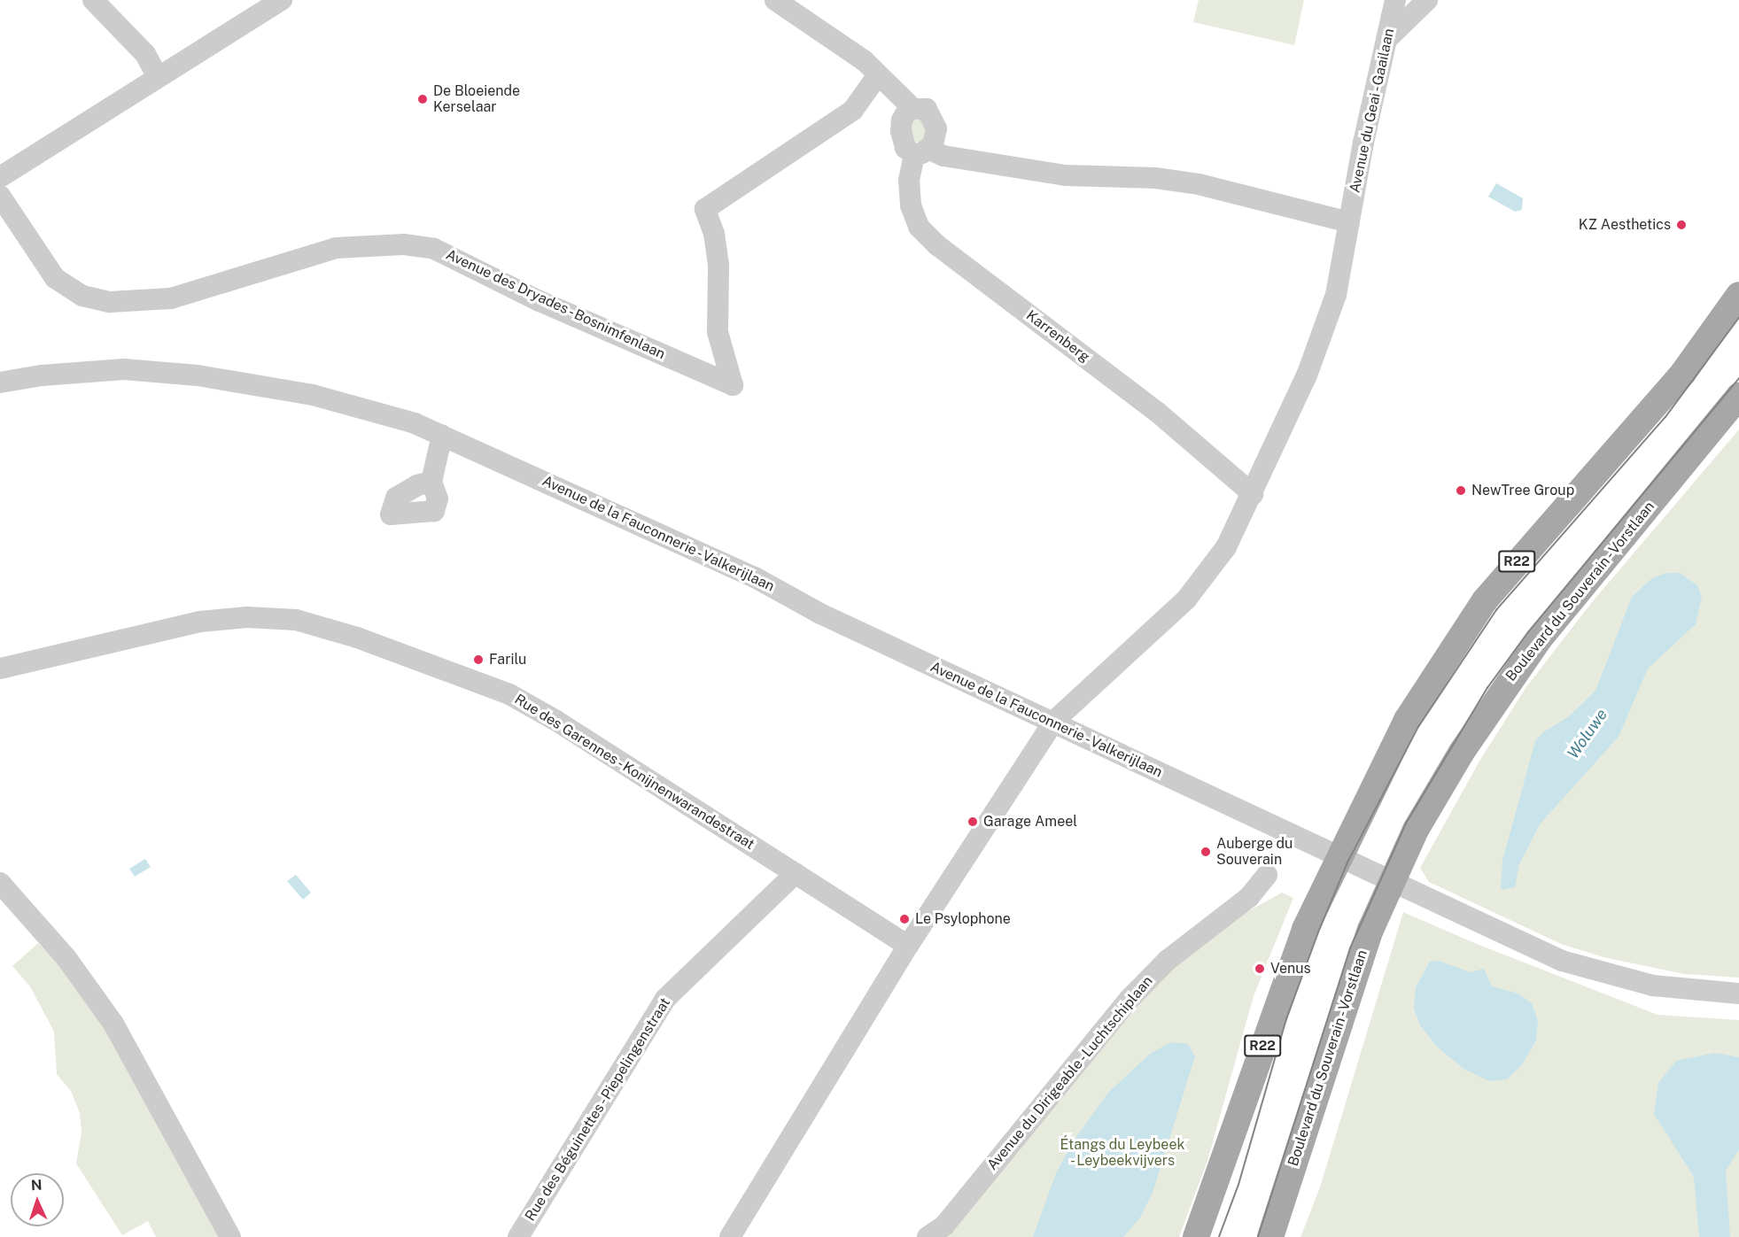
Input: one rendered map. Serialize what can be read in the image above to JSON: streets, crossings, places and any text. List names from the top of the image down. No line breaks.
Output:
{"streets":{"main road":["R22","Boulevard du Souverain - Vorstlaan"],"street":["Avenue du Geai - Gaailaan","Avenue des Dryades - Bosnimfenlaan","Karrenberg","Avenue de la Fauconnerie - Valkerijlaan","Rue des Garennes - Konijnenwarandestraat","Avenue du Dirigeable - Luchtschiplaan","Rue des Béguinettes - Piepelingenstraat"]},"crossings":[["Avenue du Geai - Gaailaan","Karrenberg"],["Avenue du Geai - Gaailaan","Avenue de la Fauconnerie - Valkerijlaan"],["Avenue du Geai - Gaailaan","Rue des Garennes - Konijnenwarandestraat"],["Avenue de la Fauconnerie - Valkerijlaan","R22"],["Rue des Garennes - Konijnenwarandestraat","Rue des Béguinettes - Piepelingenstraat"]],"water":["Woluwe"],"parks":["Étangs du Leybeek - Leybeekvijvers"],"places":["De Bloeiende Kerselaar","KZ Aesthetics","NewTree Group","Farilu","Garage Ameel","Auberge du Souverain","Le Psylophone","Venus"],"north":"top"}
